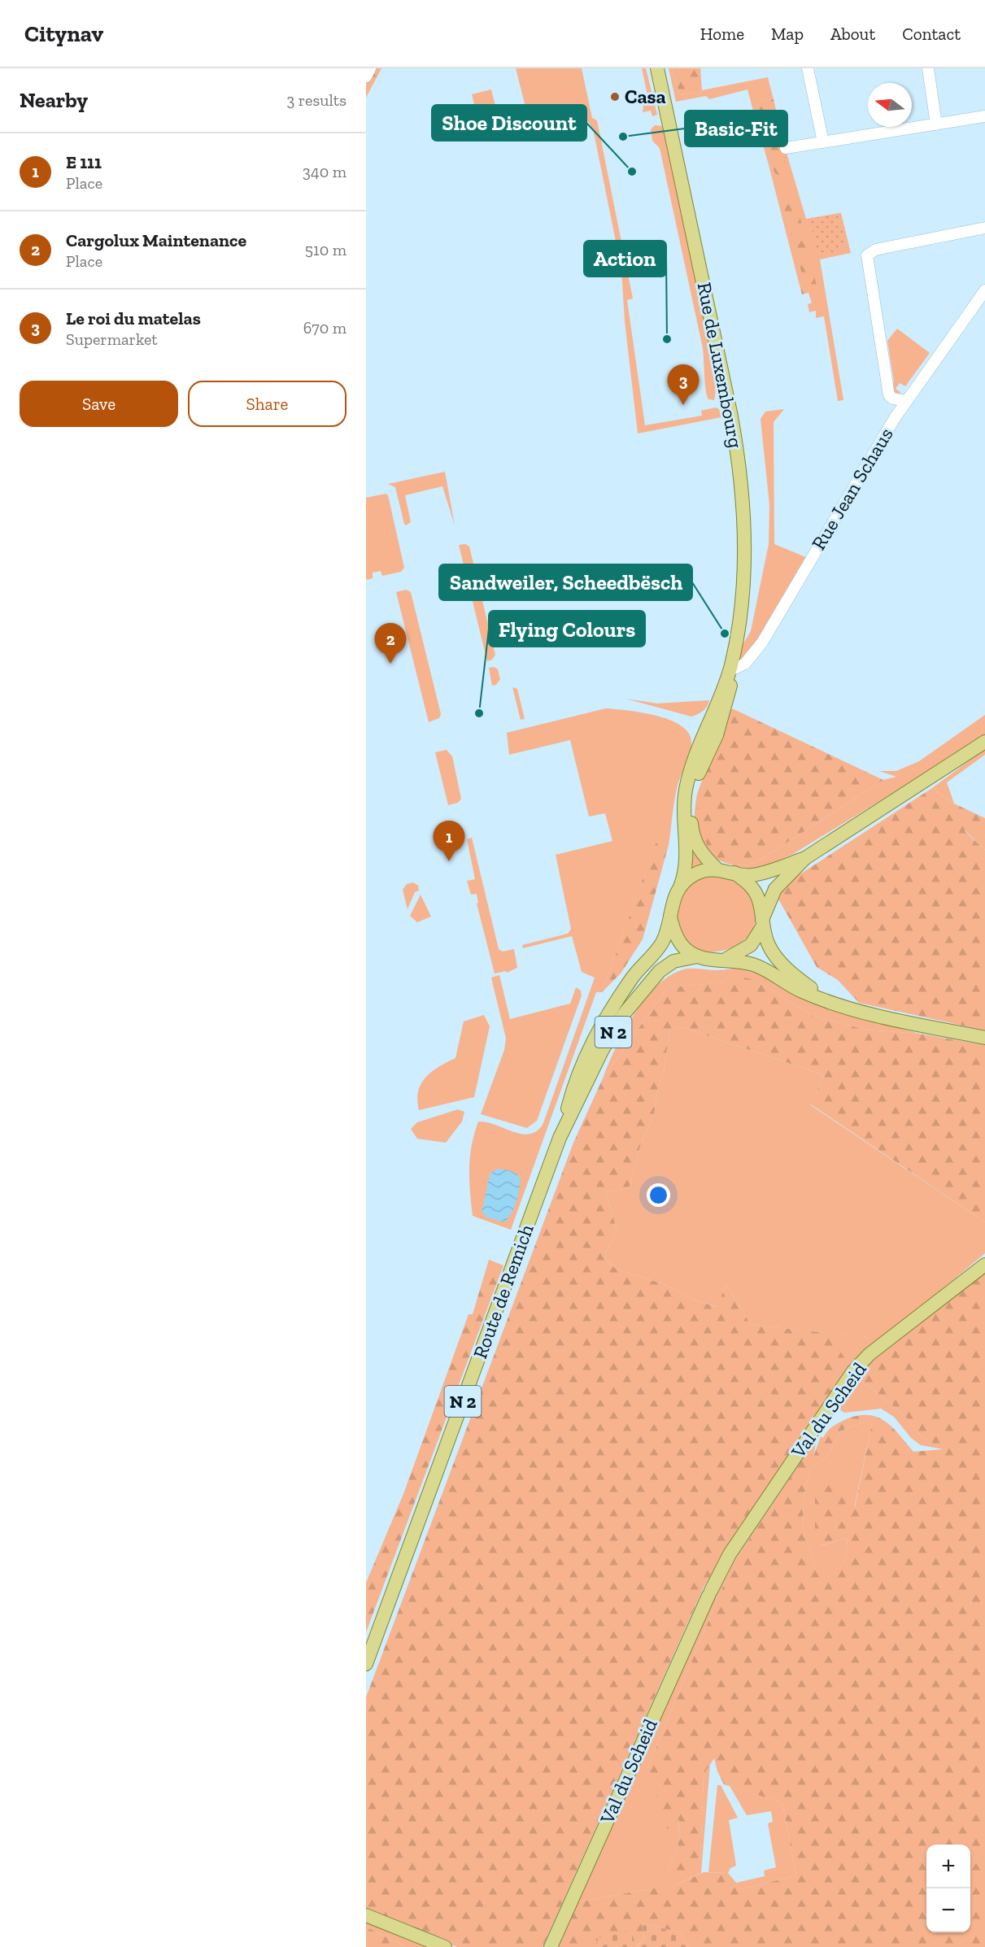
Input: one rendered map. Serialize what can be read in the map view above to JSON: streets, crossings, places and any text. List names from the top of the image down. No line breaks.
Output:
{"streets":{"main road":["Rue de Luxembourg","N 2","Route de Remich","Val du Scheid"],"street":["Rue Jean Schaus"]},"crossings":[["Rue de Luxembourg","Rue Jean Schaus"],["Rue de Luxembourg","Route de Remich"]],"places":["Casa","Basic-Fit","Shoe Discount","Action","Sandweiler, Scheedbësch","Flying Colours"],"north":"left","page":{"header":"Citynav","nav":["Home","Map","About","Contact"],"heading":["Nearby","3 results"],"list":[{"mark":"1","name":"E 111","note":"Place","value":"340 m"},{"mark":"2","name":"Cargolux Maintenance","note":"Place","value":"510 m"},{"mark":"3","name":"Le roi du matelas","note":"Supermarket","value":"670 m"}],"pins":["3","2","1"],"buttons":["Save","Share"],"map_buttons":["+","−"]}}
